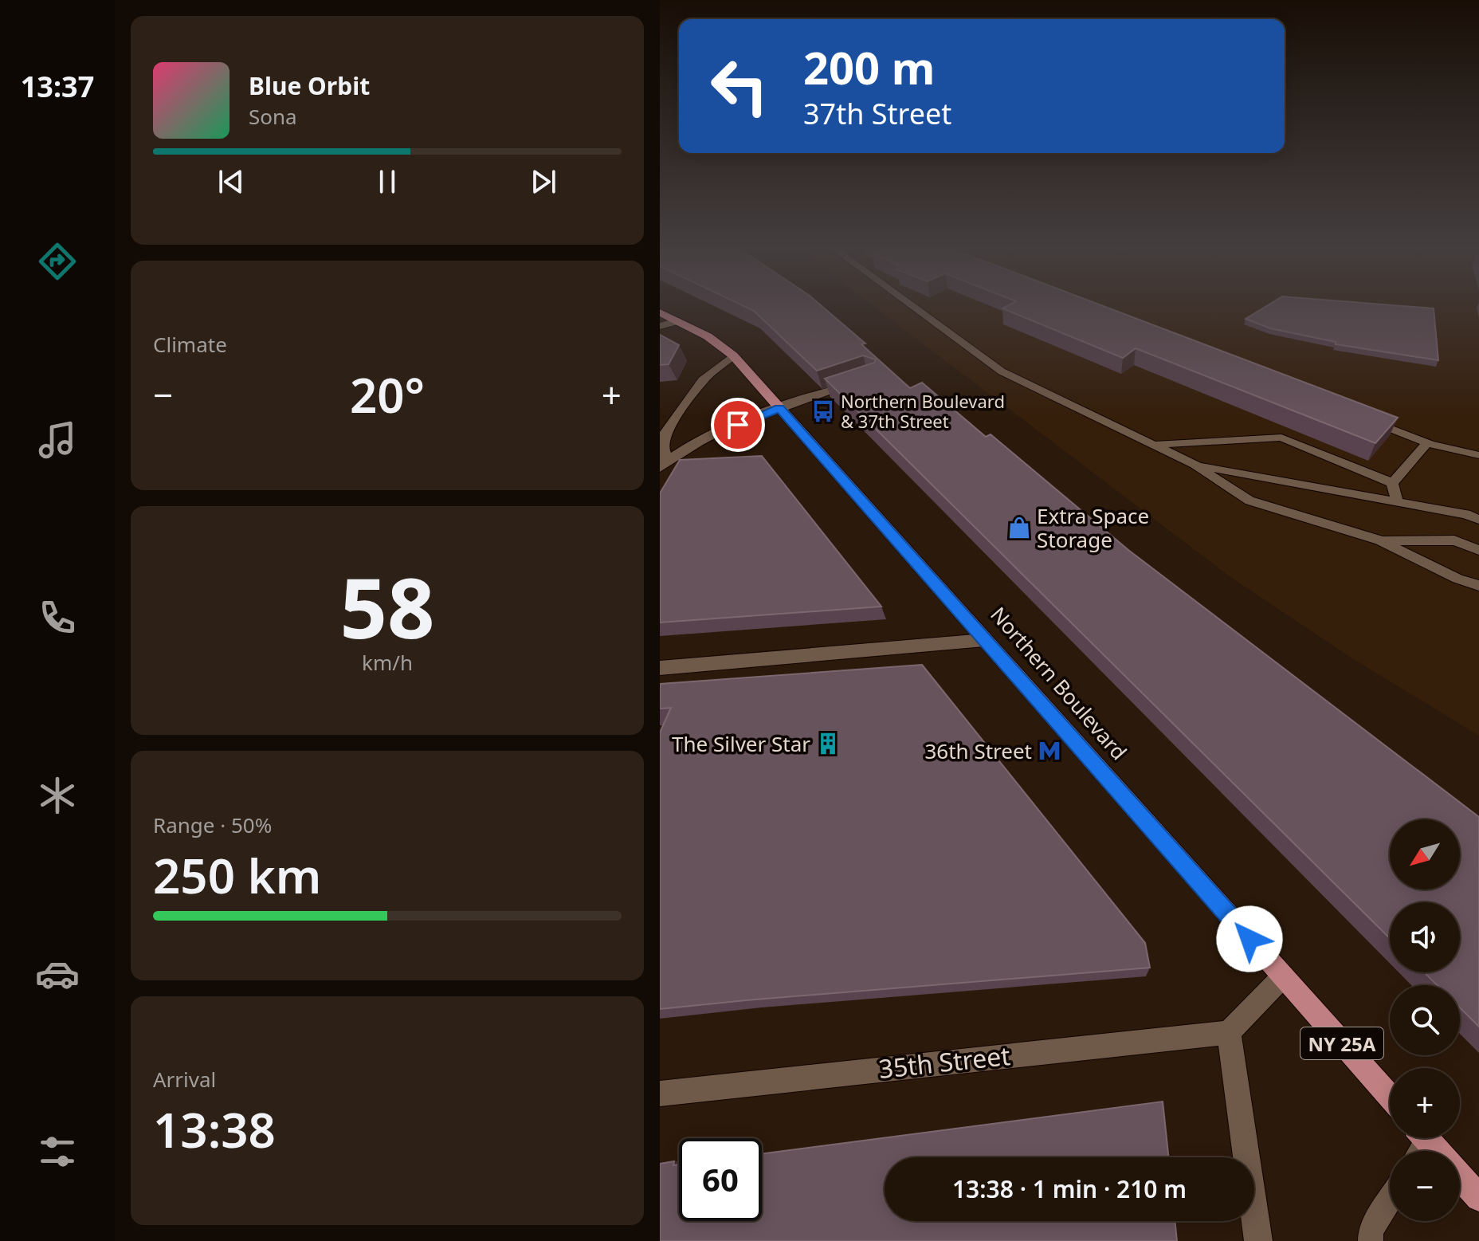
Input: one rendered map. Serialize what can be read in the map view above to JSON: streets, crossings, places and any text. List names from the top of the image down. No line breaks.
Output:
{"streets":{"main road":["Northern Boulevard","NY 25A"],"street":["35th Street"]},"places":{"bus stop":["Northern Boulevard & 37th Street"],"shop":["Extra Space Storage"],"building":["The Silver Star"],"metro station":["36th Street"]},"north":"bottom left","page":{"tabs":"13:37","turn":["200 m","37th Street"],"song":["Blue Orbit","Sona"],"tile":["Climate",["58","km/h"],["Range · 50%","250 km"],["Arrival","13:38"]],"heat":["−","20°","+"],"map_buttons":["+","−"],"limit":"60","trip":"13:38 · 1 min · 210 m"}}
